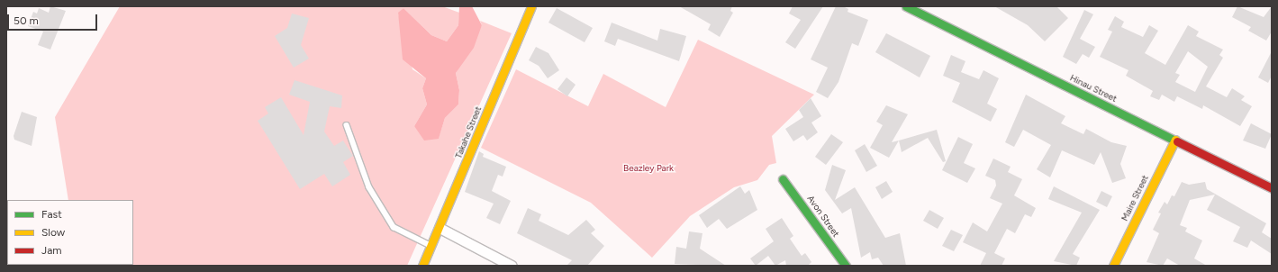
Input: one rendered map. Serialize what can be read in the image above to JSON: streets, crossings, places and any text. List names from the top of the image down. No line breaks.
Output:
{"streets":{"street":["Hinau Street","Takahe Street","Maire Street","Avon Street"]},"crossings":[["Hinau Street","Maire Street"]],"parks":["Beazley Park"],"legend":["Fast","Slow","Jam"],"scale_bar":"50 m"}
